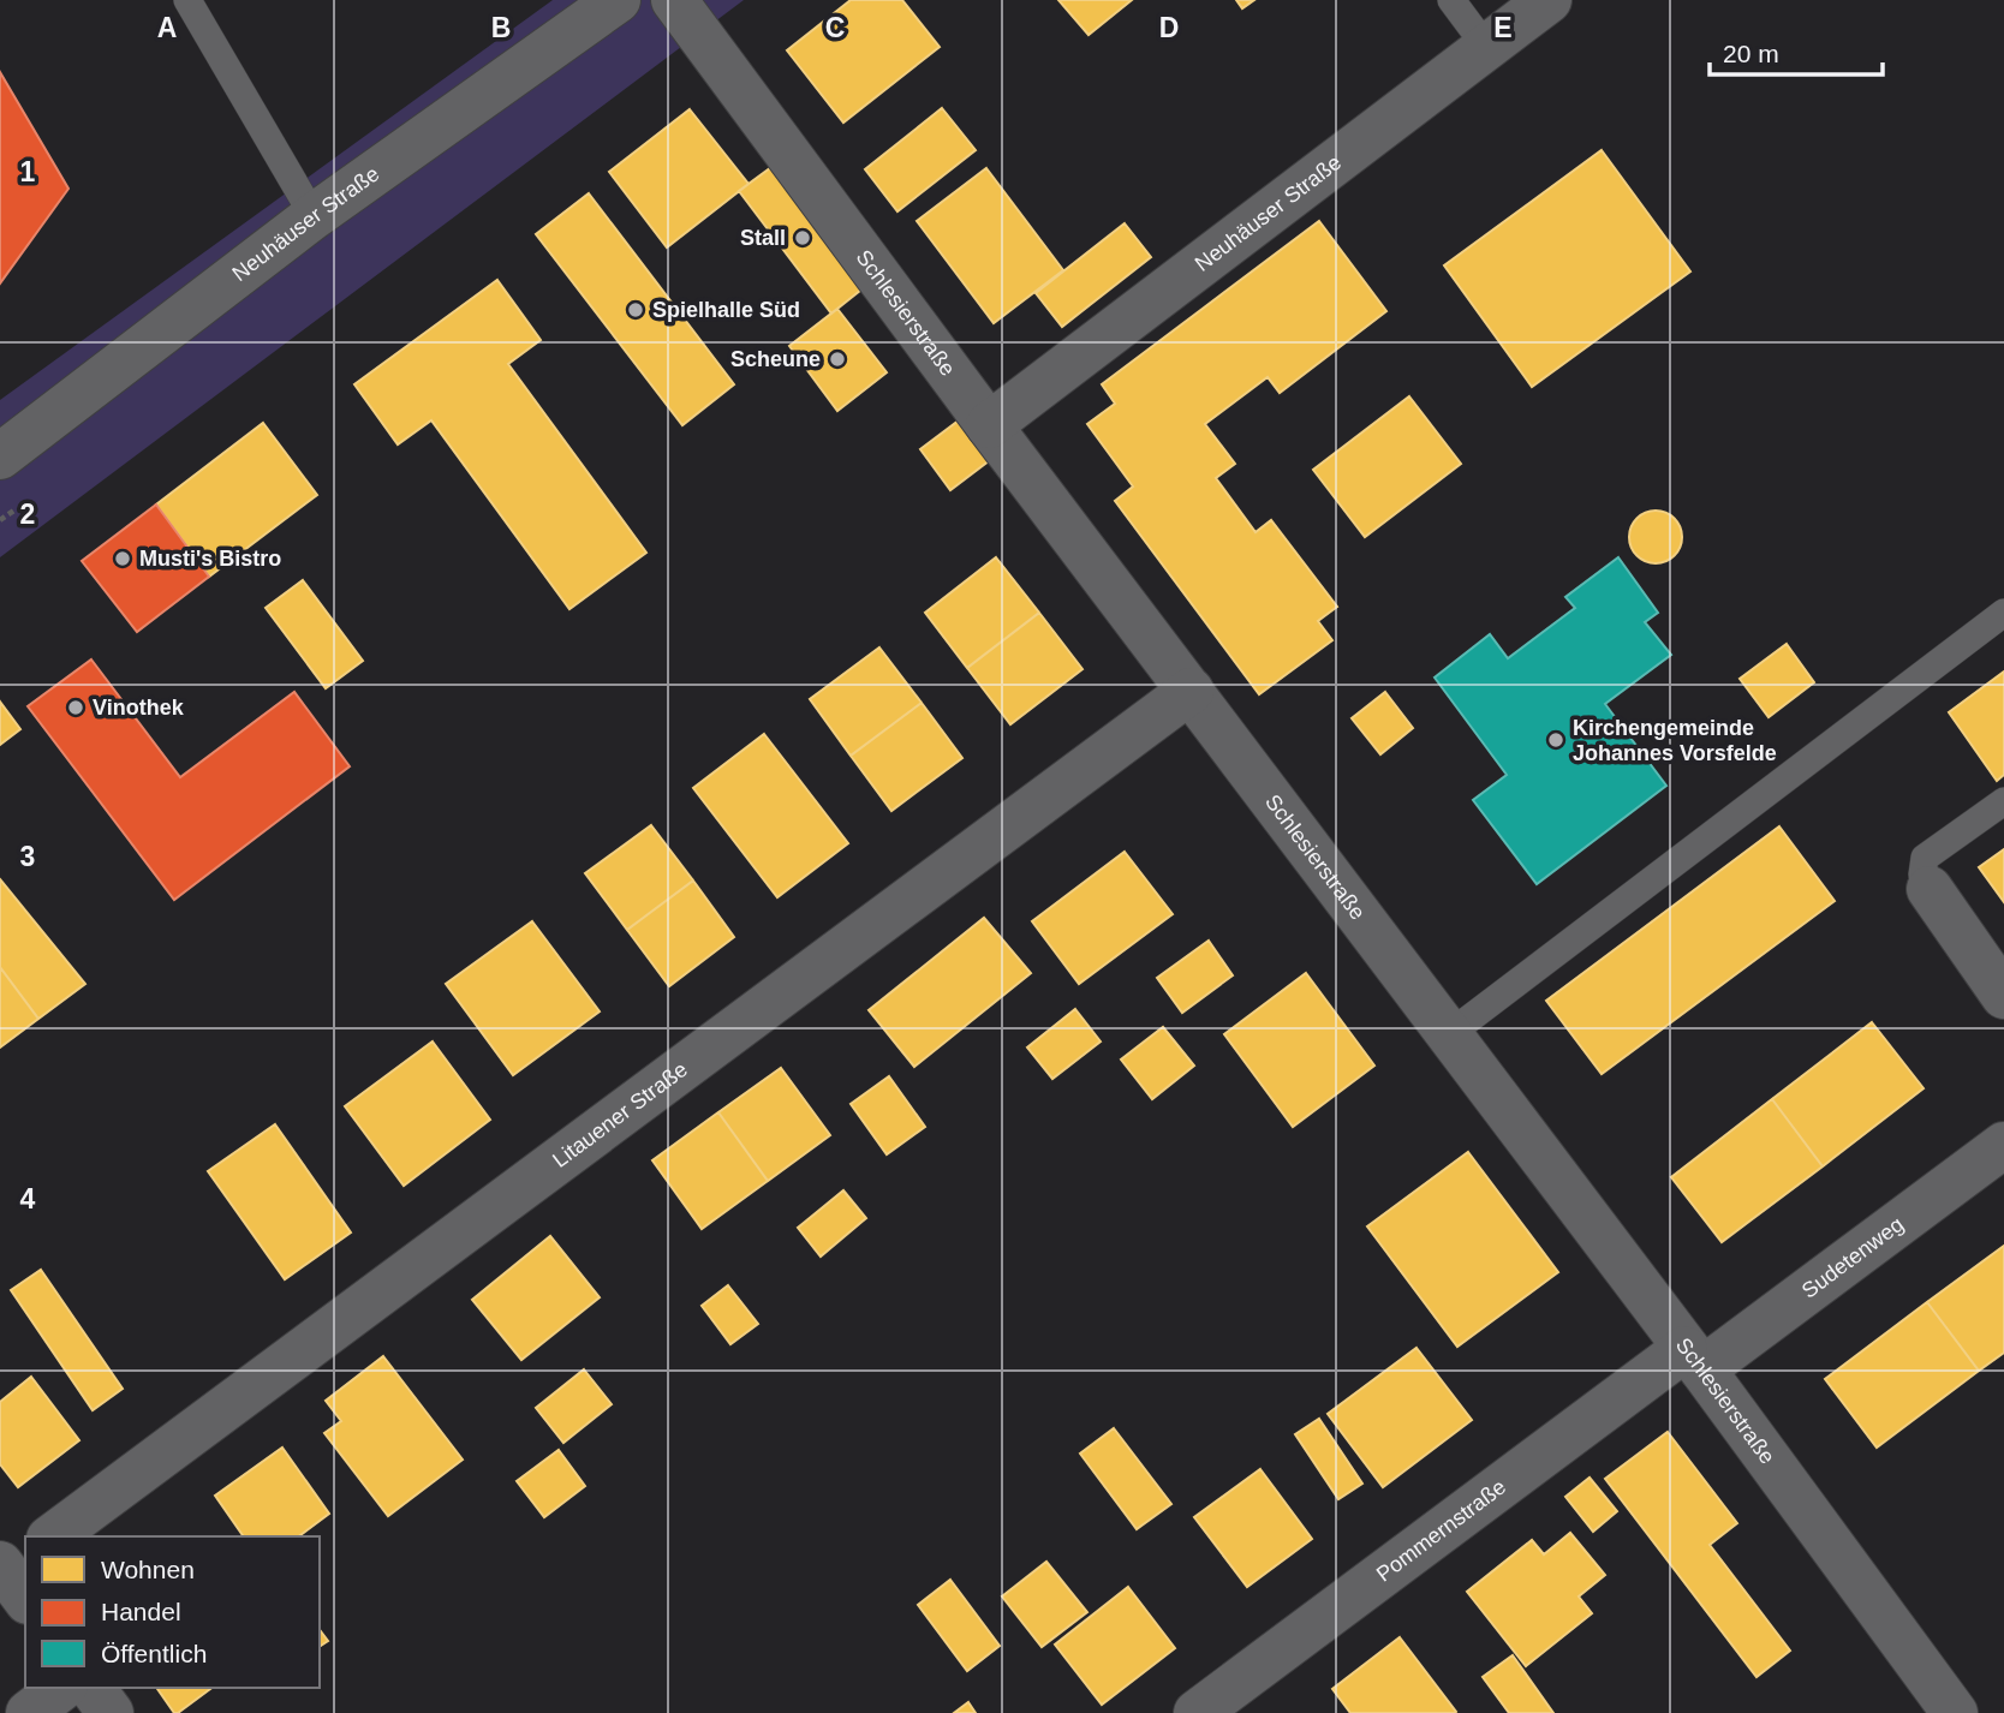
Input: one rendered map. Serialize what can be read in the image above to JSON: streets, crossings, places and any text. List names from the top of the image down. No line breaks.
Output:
{"streets":{"street":["Neuhäuser Straße","Schlesierstraße","Litauener Straße","Sudetenweg","Pommernstraße"]},"crossings":[["Neuhäuser Straße","Schlesierstraße"],["Schlesierstraße","Litauener Straße"],["Schlesierstraße","Sudetenweg"],["Schlesierstraße","Pommernstraße"],["Sudetenweg","Pommernstraße"]],"places":["Stall","Spielhalle Süd","Scheune","Musti's Bistro","Vinothek","Kirchengemeinde Johannes Vorsfelde"],"legend":["Wohnen","Handel","Öffentlich"],"scale_bar":"20 m","grid":{"columns":["A","B","C","D","E"],"rows":["1","2","3","4"]}}
